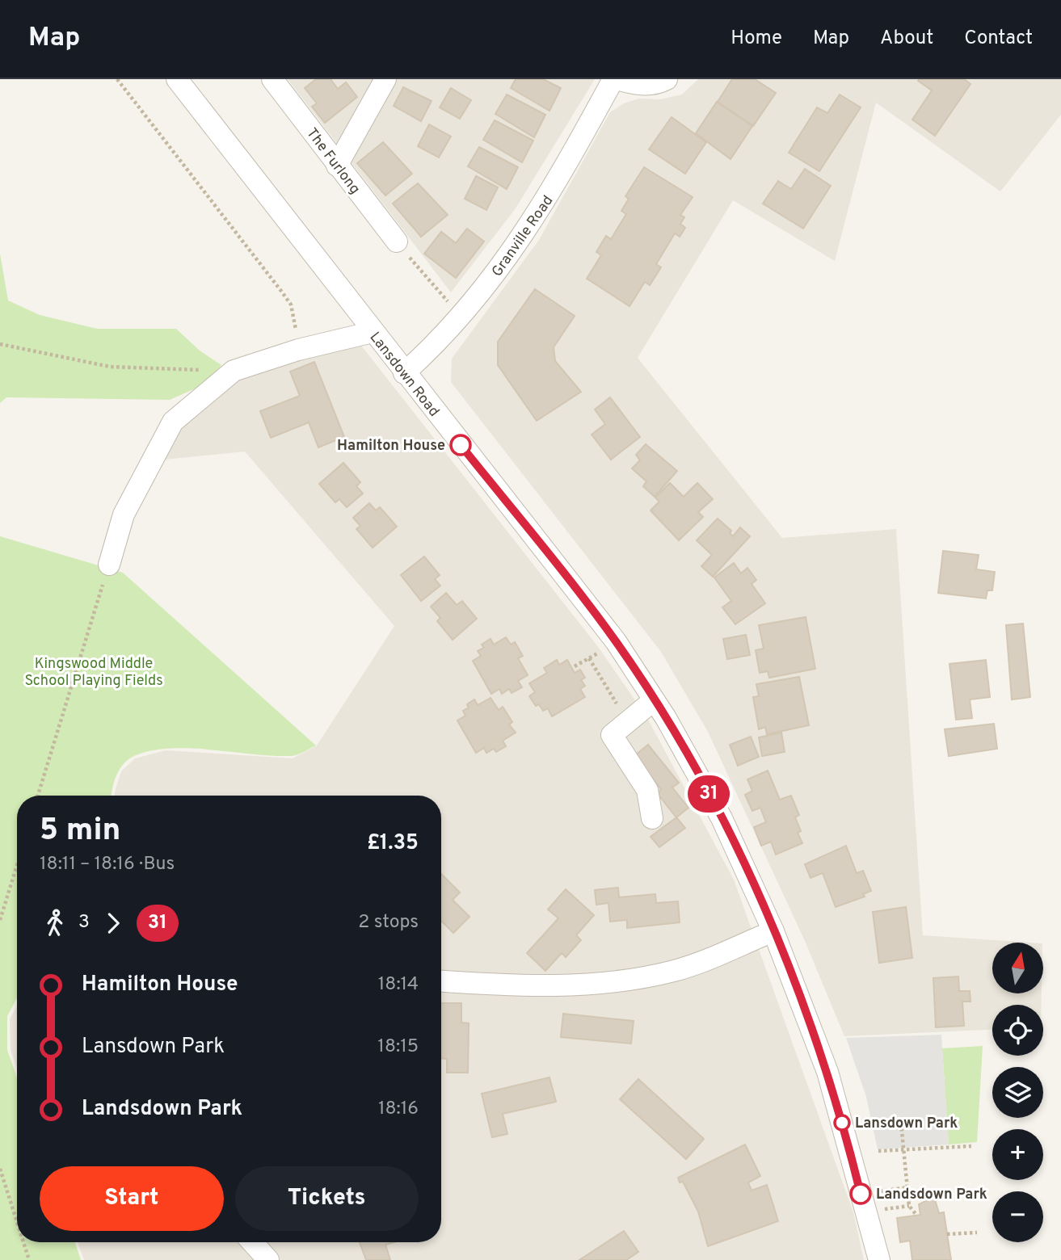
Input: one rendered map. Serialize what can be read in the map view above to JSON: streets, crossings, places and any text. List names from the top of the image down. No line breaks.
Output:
{"streets":{"street":["The Furlong","Granville Road","Lansdown Road"]},"crossings":[["Granville Road","Lansdown Road"]],"parks":["Kingswood Middle School Playing Fields"],"places":["Hamilton House","Lansdown Park","Landsdown Park"],"lines":["bus line 31"],"north":"top","page":{"header":"Map","nav":["Home","Map","About","Contact"],"on_map":"31","heading":["5 min","18:11 – 18:16 · Bus","£1.35"],"legs":["3","31","2 stops"],"map_buttons":["+","−"],"list":[{"name":"Hamilton House","value":"18:14"},{"name":"Lansdown Park","value":"18:15"},{"name":"Landsdown Park","value":"18:16"}],"buttons":["Start","Tickets"]}}
